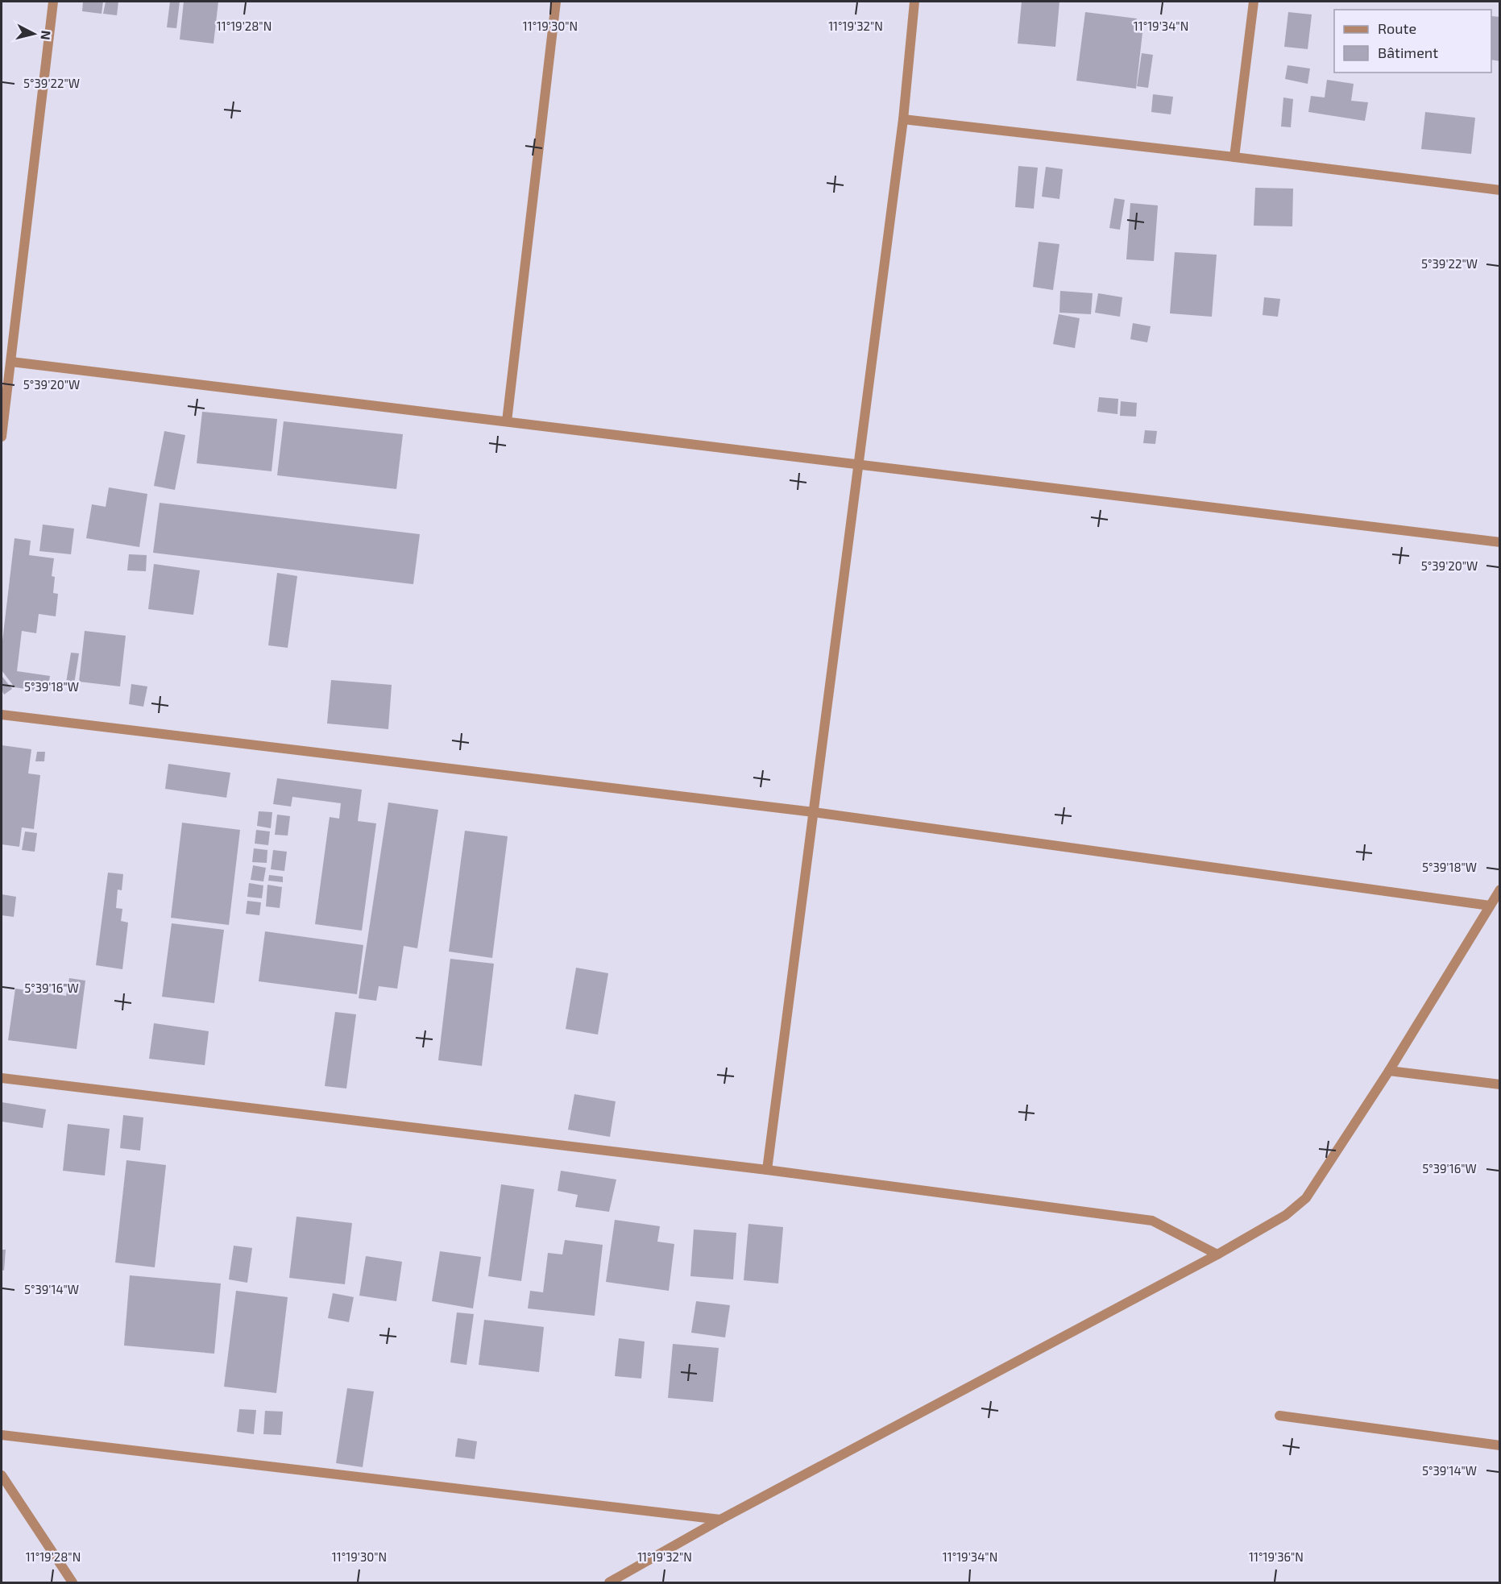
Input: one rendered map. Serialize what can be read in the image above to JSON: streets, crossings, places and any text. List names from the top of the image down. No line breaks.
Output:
{"legend":["Route","Bâtiment"],"north":"right","coordinates":["11°19'28\"N","11°19'30\"N","11°19'32\"N","11°19'34\"N","5°39'22\"W","5°39'20\"W","5°39'18\"W","5°39'16\"W","5°39'14\"W","11°19'36\"N"]}
